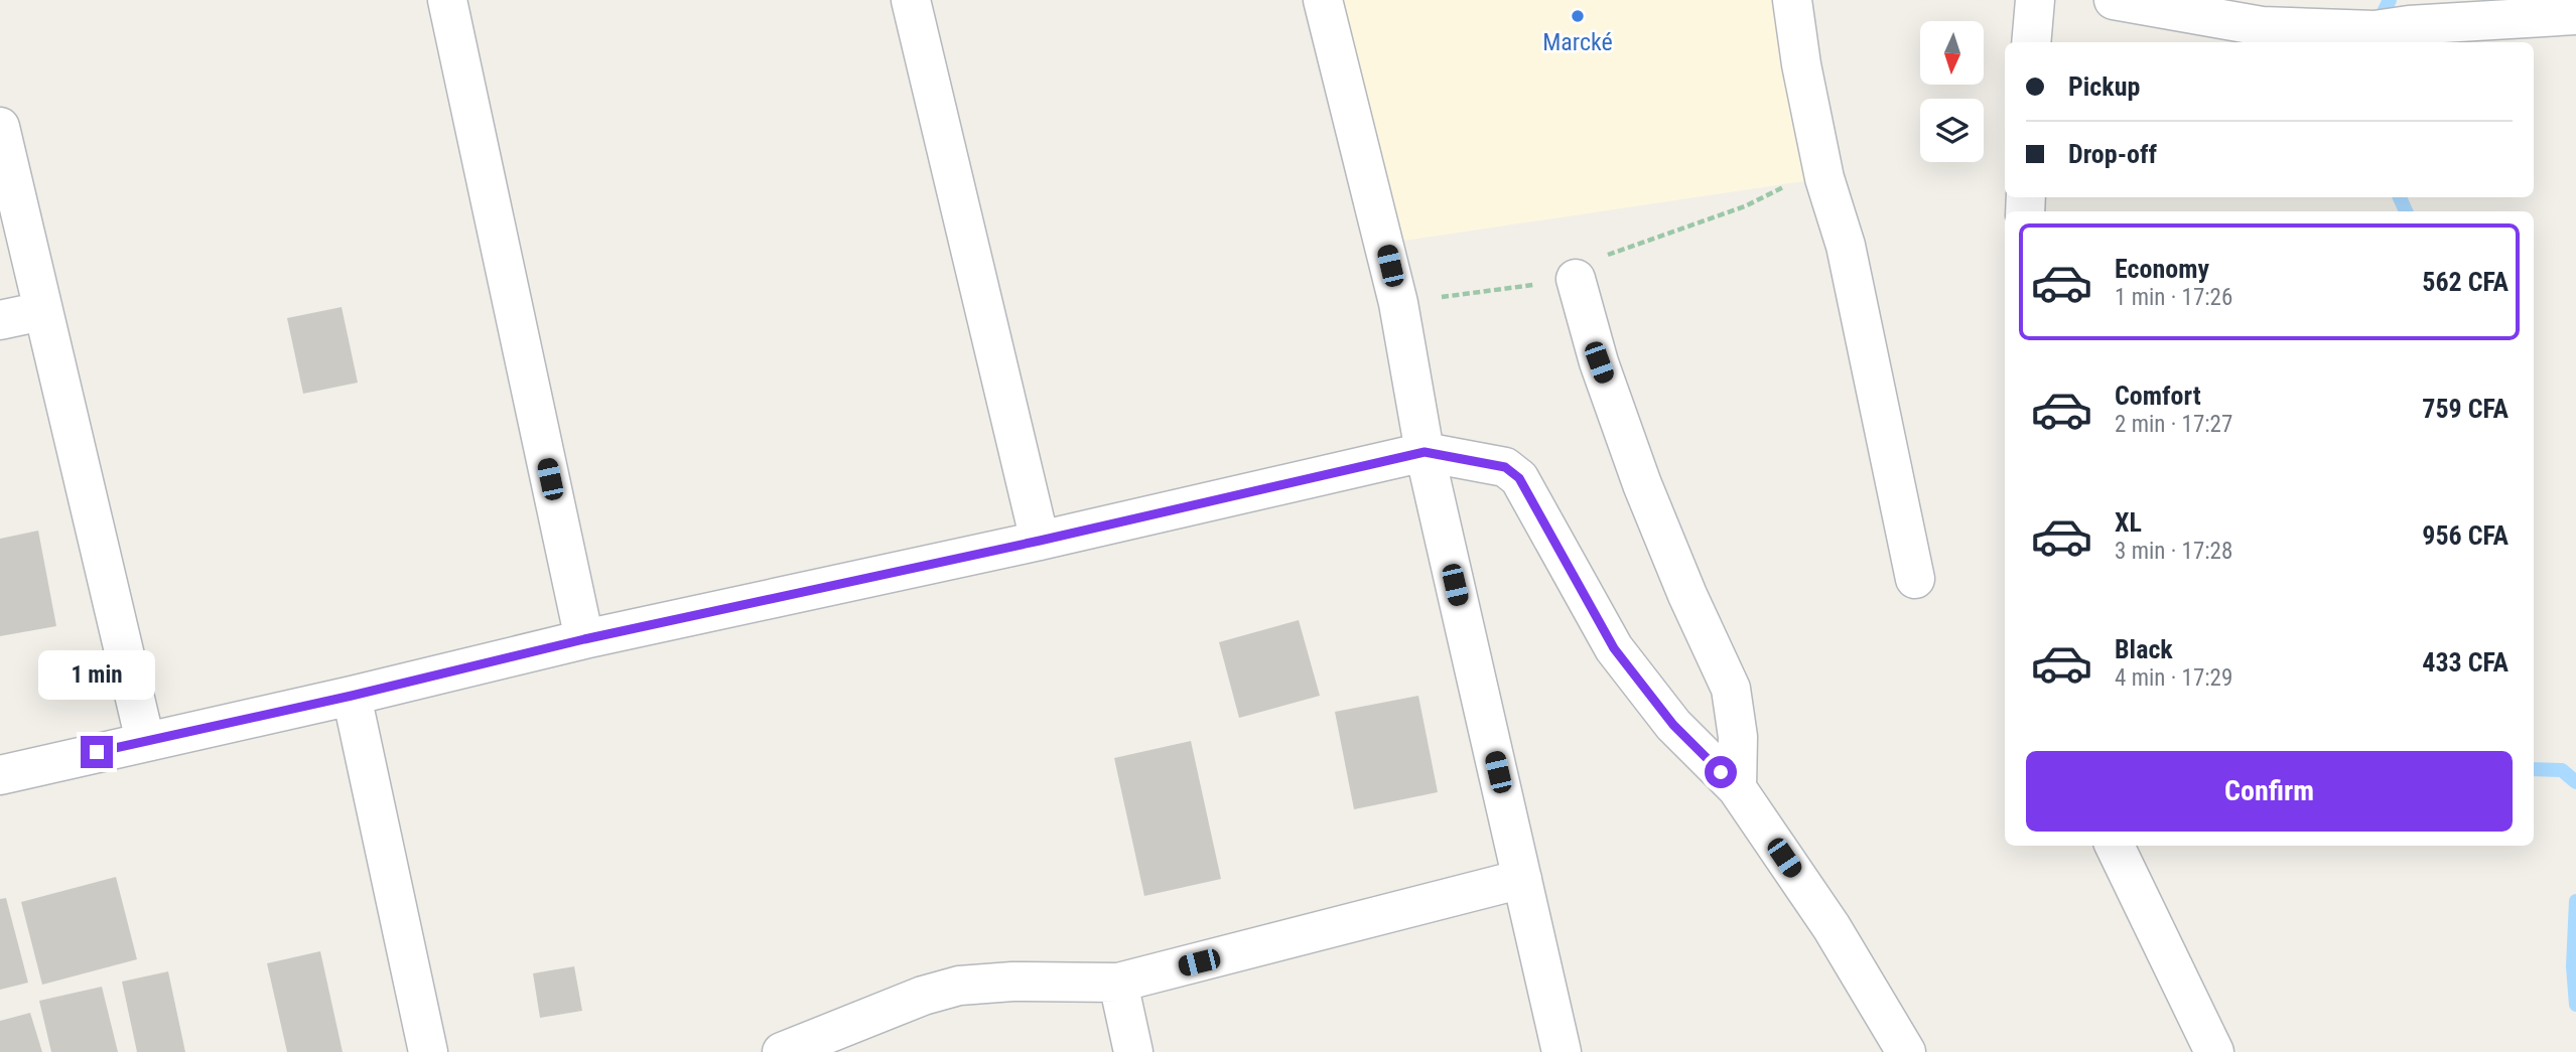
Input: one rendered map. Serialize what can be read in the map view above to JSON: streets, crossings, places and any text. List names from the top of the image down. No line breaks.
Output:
{"places":["Marcké"],"north":"bottom","page":{"banner":["Pickup","Drop-off"],"list":[{"name":"Economy","note":"1 min · 17:26","value":"562 CFA"},{"name":"Comfort","note":"2 min · 17:27","value":"759 CFA"},{"name":"XL","note":"3 min · 17:28","value":"956 CFA"},{"name":"Black","note":"4 min · 17:29","value":"433 CFA"}],"bubble":"1 min","buttons":"Confirm"}}
